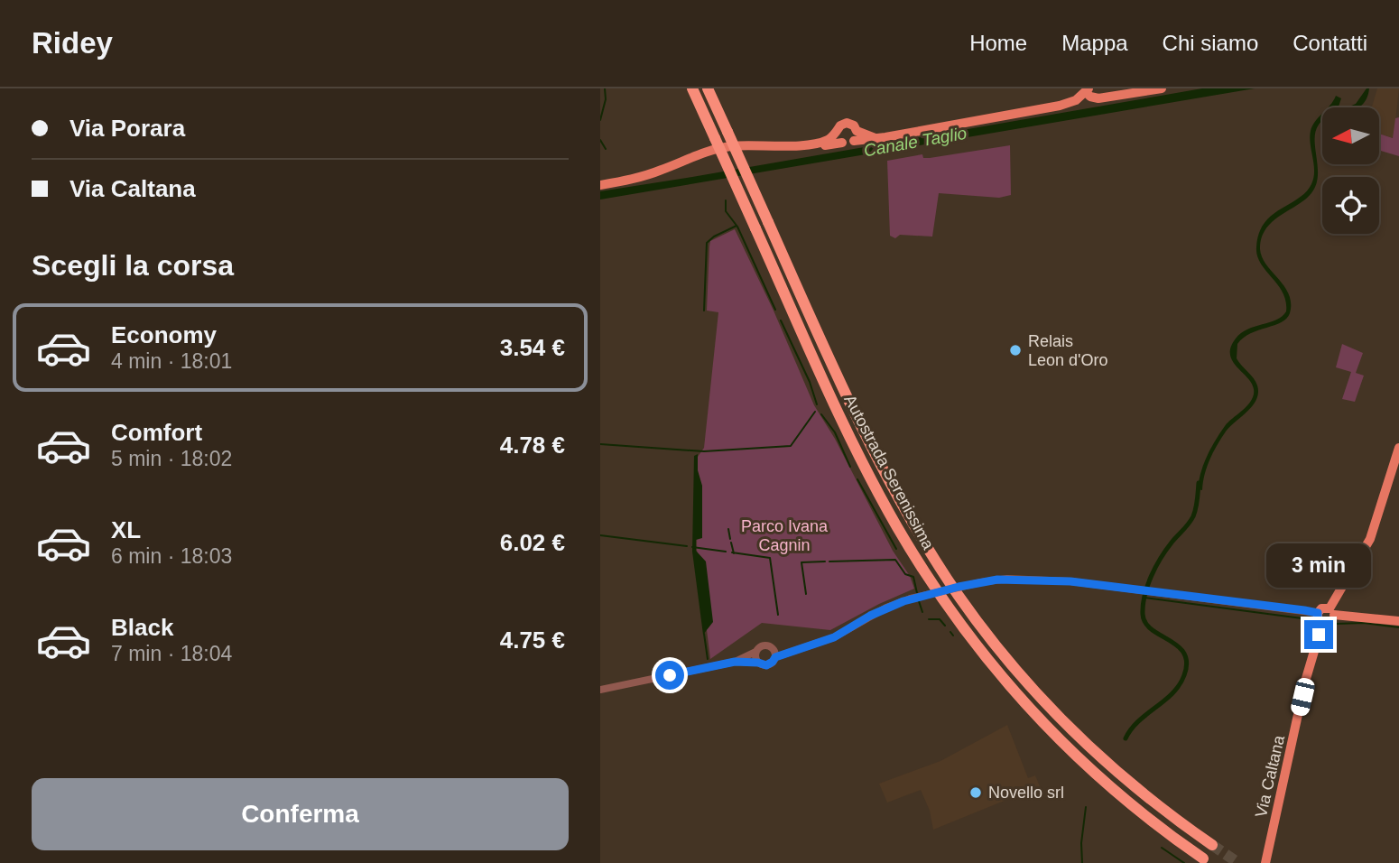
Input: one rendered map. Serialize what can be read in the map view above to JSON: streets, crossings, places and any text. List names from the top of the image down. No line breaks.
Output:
{"streets":{"highway":["Autostrada Serenissima"],"main road":["Via Caltana"]},"water":["Canale Taglio"],"parks":["Parco Ivana Cagnin"],"places":["Relais Leon d'Oro","Novello srl"],"north":"left","page":{"header":"Ridey","nav":["Home","Mappa","Chi siamo","Contatti"],"banner":["Via Porara","Via Caltana"],"heading":"Scegli la corsa","list":[{"name":"Economy","note":"4 min · 18:01","value":"3.54 €"},{"name":"Comfort","note":"5 min · 18:02","value":"4.78 €"},{"name":"XL","note":"6 min · 18:03","value":"6.02 €"},{"name":"Black","note":"7 min · 18:04","value":"4.75 €"}],"bubble":"3 min","buttons":"Conferma"}}
